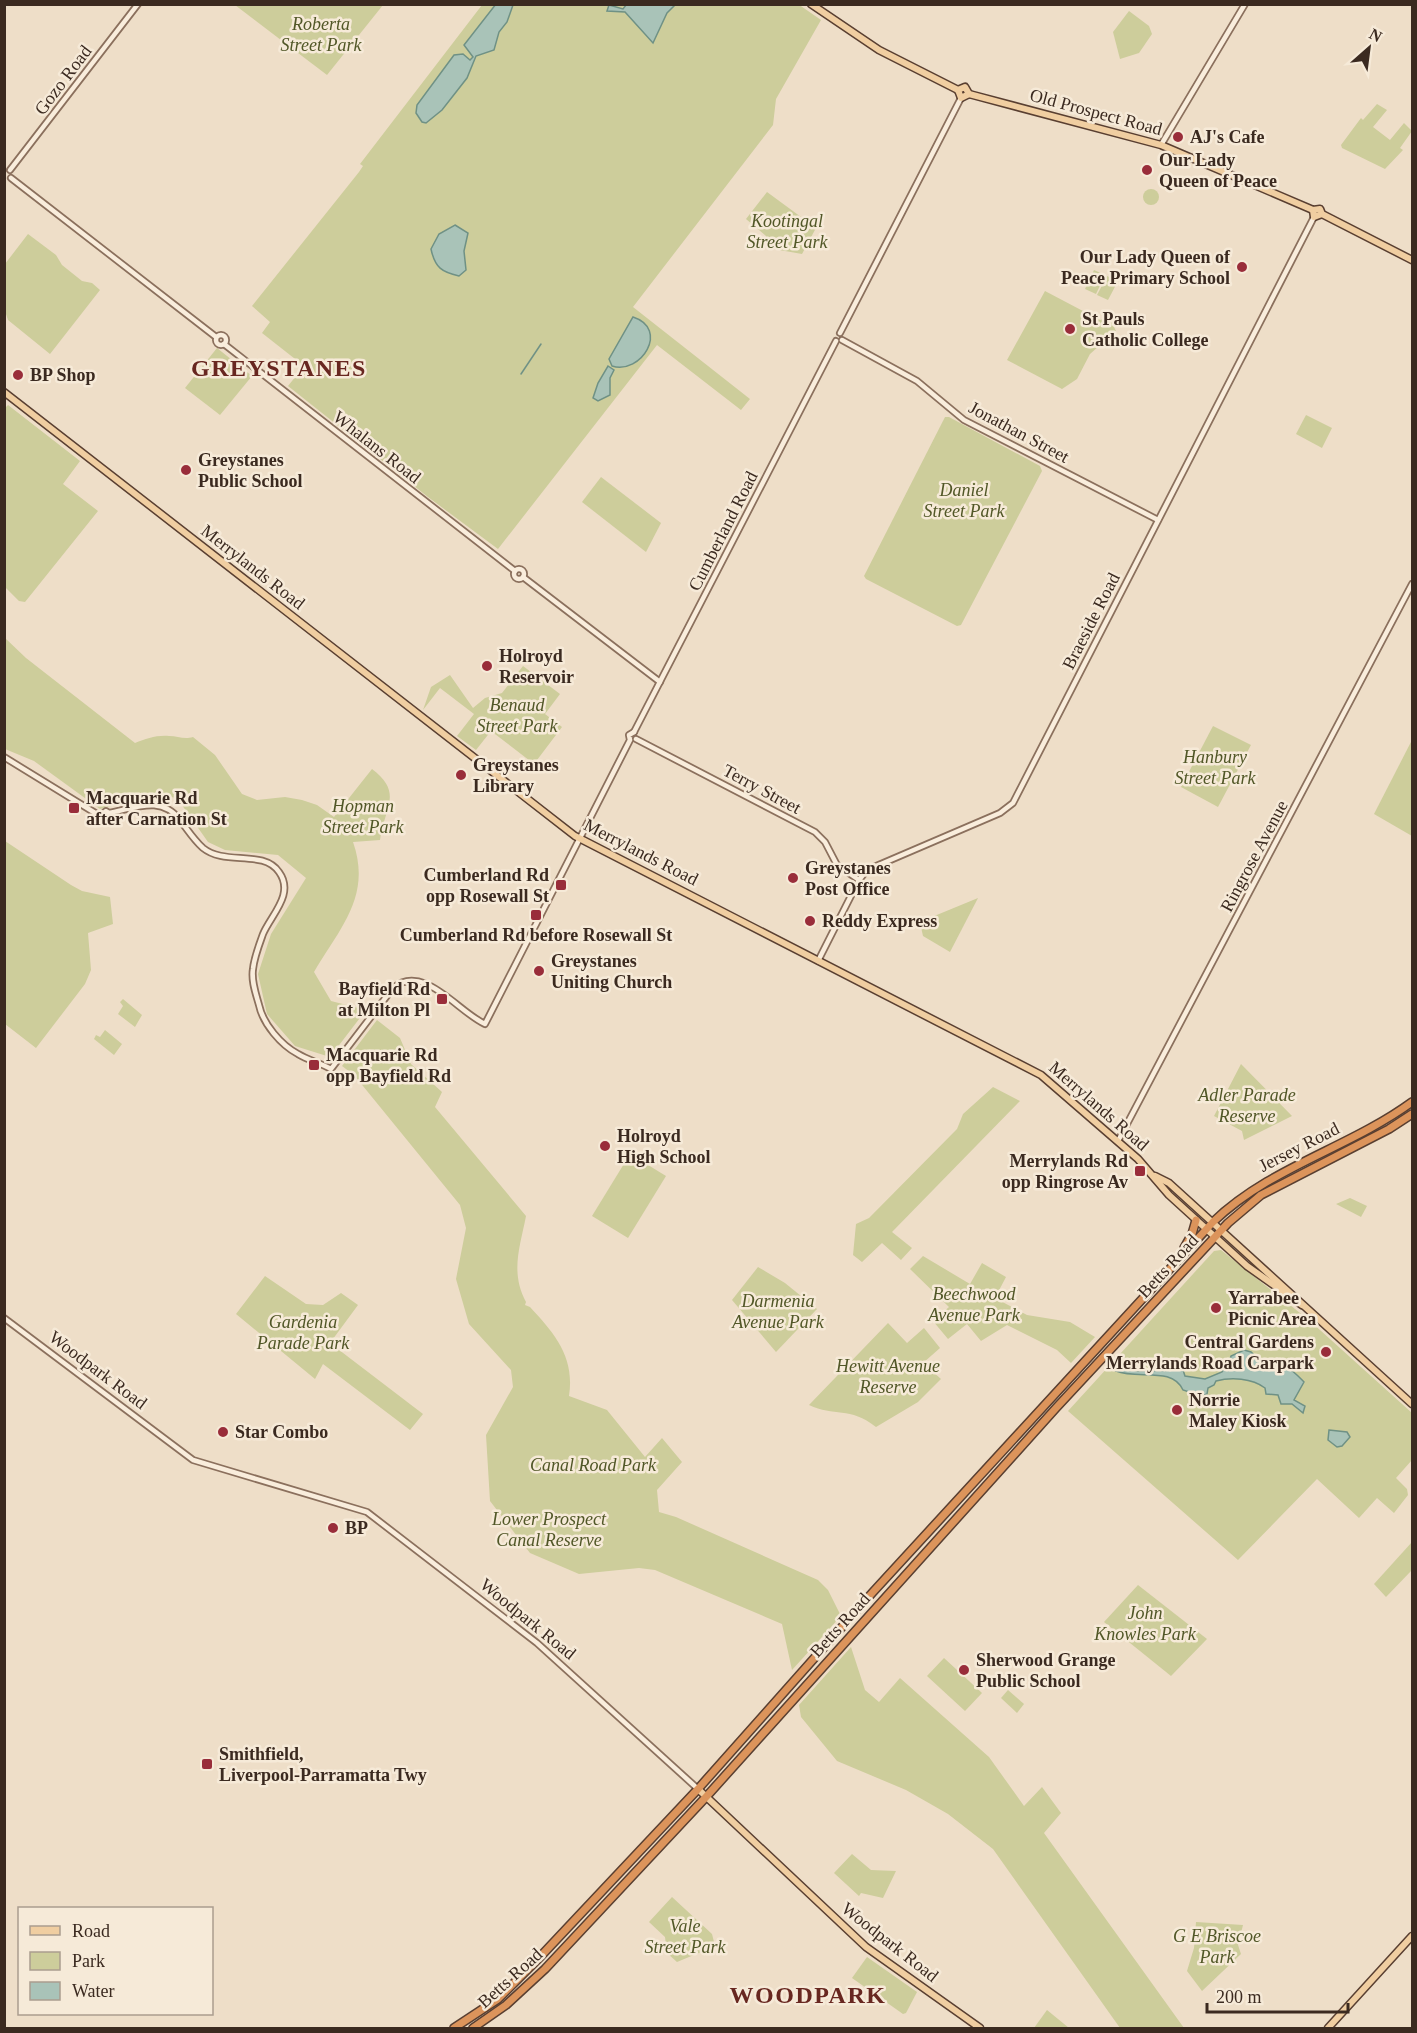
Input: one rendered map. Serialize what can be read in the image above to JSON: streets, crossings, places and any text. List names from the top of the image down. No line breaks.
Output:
{"streets":{"highway":["Jersey Road","Betts Road"],"main road":["Old Prospect Road","Merrylands Road","Woodpark Road"],"street":["Gozo Road","Jonathan Street","Whalans Road","Cumberland Road","Braeside Road","Terry Street","Ringrose Avenue"]},"crossings":[["Jonathan Street","Cumberland Road"],["Jonathan Street","Braeside Road"],["Whalans Road","Cumberland Road"],["Cumberland Road","Terry Street"],["Merrylands Road","Braeside Road"],["Merrylands Road","Ringrose Avenue"],["Merrylands Road","Jersey Road"],["Merrylands Road","Betts Road"],["Braeside Road","Terry Street"],["Jersey Road","Betts Road"],["Betts Road","Woodpark Road"]],"districts":["GREYSTANES","WOODPARK"],"parks":["Roberta Street Park","Kootingal Street Park","Daniel Street Park","Benaud Street Park","Hanbury Street Park","Hopman Street Park","Adler Parade Reserve","Beechwood Avenue Park","Darmenia Avenue Park","Gardenia Parade Park","Hewitt Avenue Reserve","Canal Road Park","Lower Prospect Canal Reserve","John Knowles Park","Vale Street Park","G E Briscoe Park"],"places":{"other":["AJ's Cafe","Our Lady Queen of Peace","Our Lady Queen of Peace Primary School","St Pauls Catholic College","BP Shop","Greystanes Public School","Holroyd Reservoir","Greystanes Library","Greystanes Post Office","Reddy Express","Greystanes Uniting Church","Holroyd High School","Yarrabee Picnic Area","Central Gardens Merrylands Road Carpark","Norrie Maley Kiosk","Star Combo","BP","Sherwood Grange Public School"],"transit":["Macquarie Rd after Carnation St","Cumberland Rd opp Rosewall St","Cumberland Rd before Rosewall St","Bayfield Rd at Milton Pl","Macquarie Rd opp Bayfield Rd","Merrylands Rd opp Ringrose Av","Smithfield, Liverpool-Parramatta Twy"]},"legend":["Road","Park","Water"],"scale_bar":"200 m","north":"top right"}
